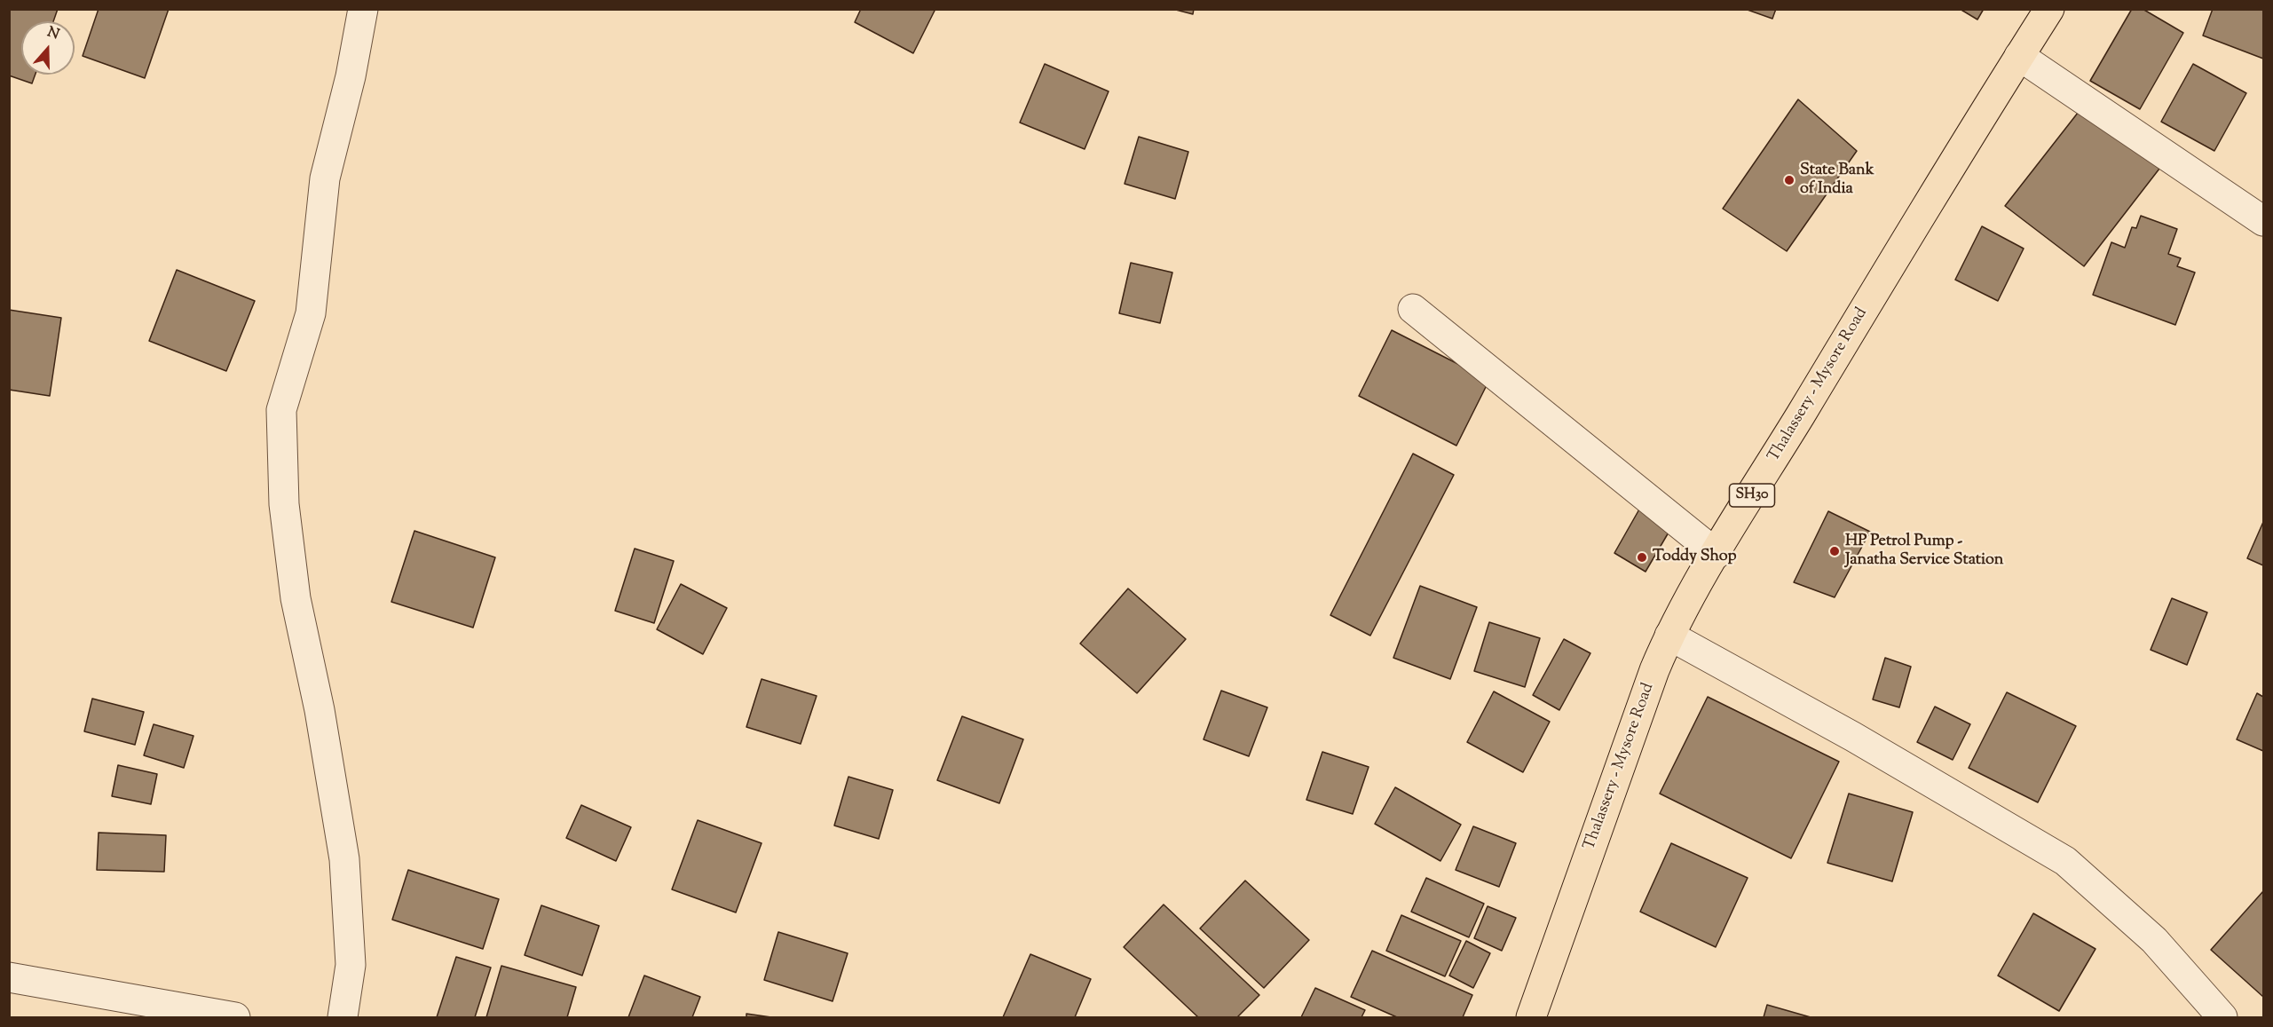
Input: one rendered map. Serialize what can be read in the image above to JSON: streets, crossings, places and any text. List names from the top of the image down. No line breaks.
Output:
{"streets":{"main road":["Thalassery - Mysore Road","SH30"]},"places":["State Bank of India","HP Petrol Pump - Janatha Service Station","Toddy Shop"],"north":"top"}
